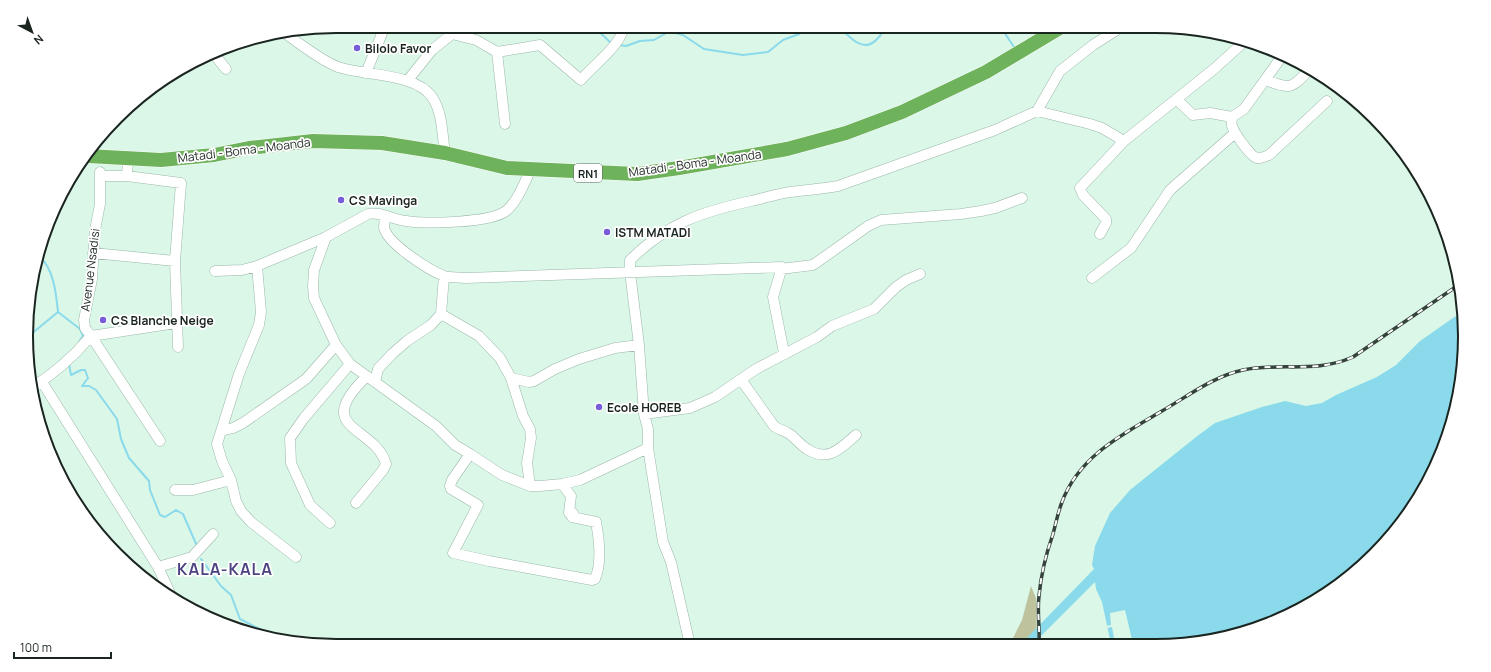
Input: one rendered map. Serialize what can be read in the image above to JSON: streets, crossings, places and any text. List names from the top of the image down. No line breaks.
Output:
{"streets":{"highway":["Matadi - Boma - Moanda","RN1"],"street":["Avenue Nsadisi"]},"crossings":[["Matadi - Boma - Moanda","Avenue Nsadisi"]],"districts":["KALA-KALA"],"places":["Bilolo Favor","CS Mavinga","ISTM MATADI","CS Blanche Neige","Ecole HOREB"],"scale_bar":"100 m","north":"bottom right"}
